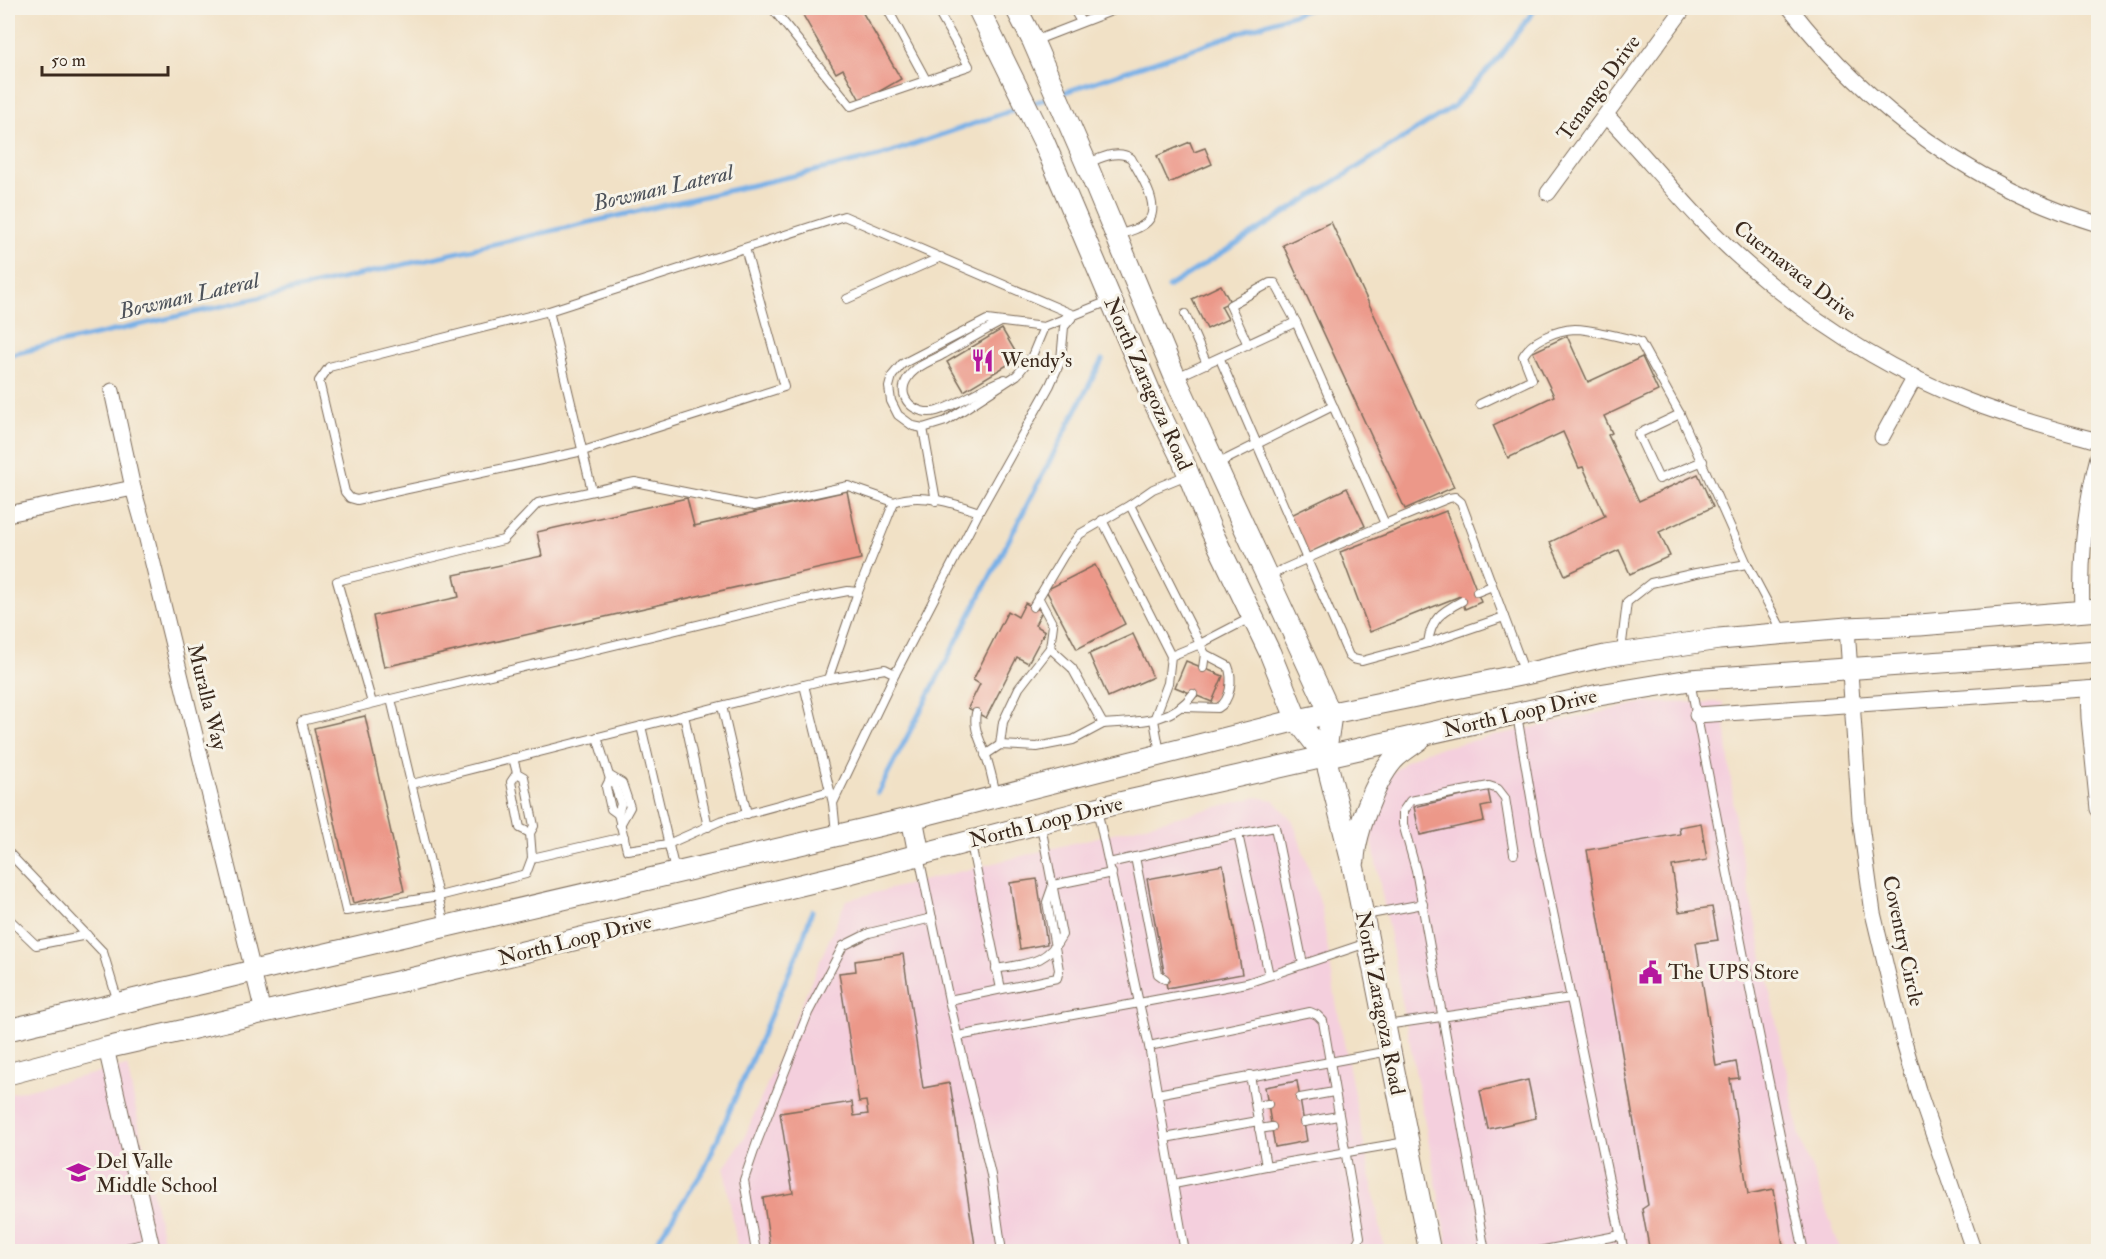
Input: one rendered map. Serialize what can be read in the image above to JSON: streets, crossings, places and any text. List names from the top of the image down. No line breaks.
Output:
{"streets":{"main road":["North Zaragoza Road","North Loop Drive"],"street":["Tenango Drive","Cuernavaca Drive","Muralla Way","Coventry Circle"]},"crossings":[["Tenango Drive","Cuernavaca Drive"],["North Zaragoza Road","North Loop Drive"],["Muralla Way","North Loop Drive"],["North Loop Drive","Coventry Circle"]],"water":["Bowman Lateral"],"places":{"restaurant":["Wendy's"],"public building":["The UPS Store"],"school or university":["Del Valle Middle School"]},"scale_bar":"50 m"}
